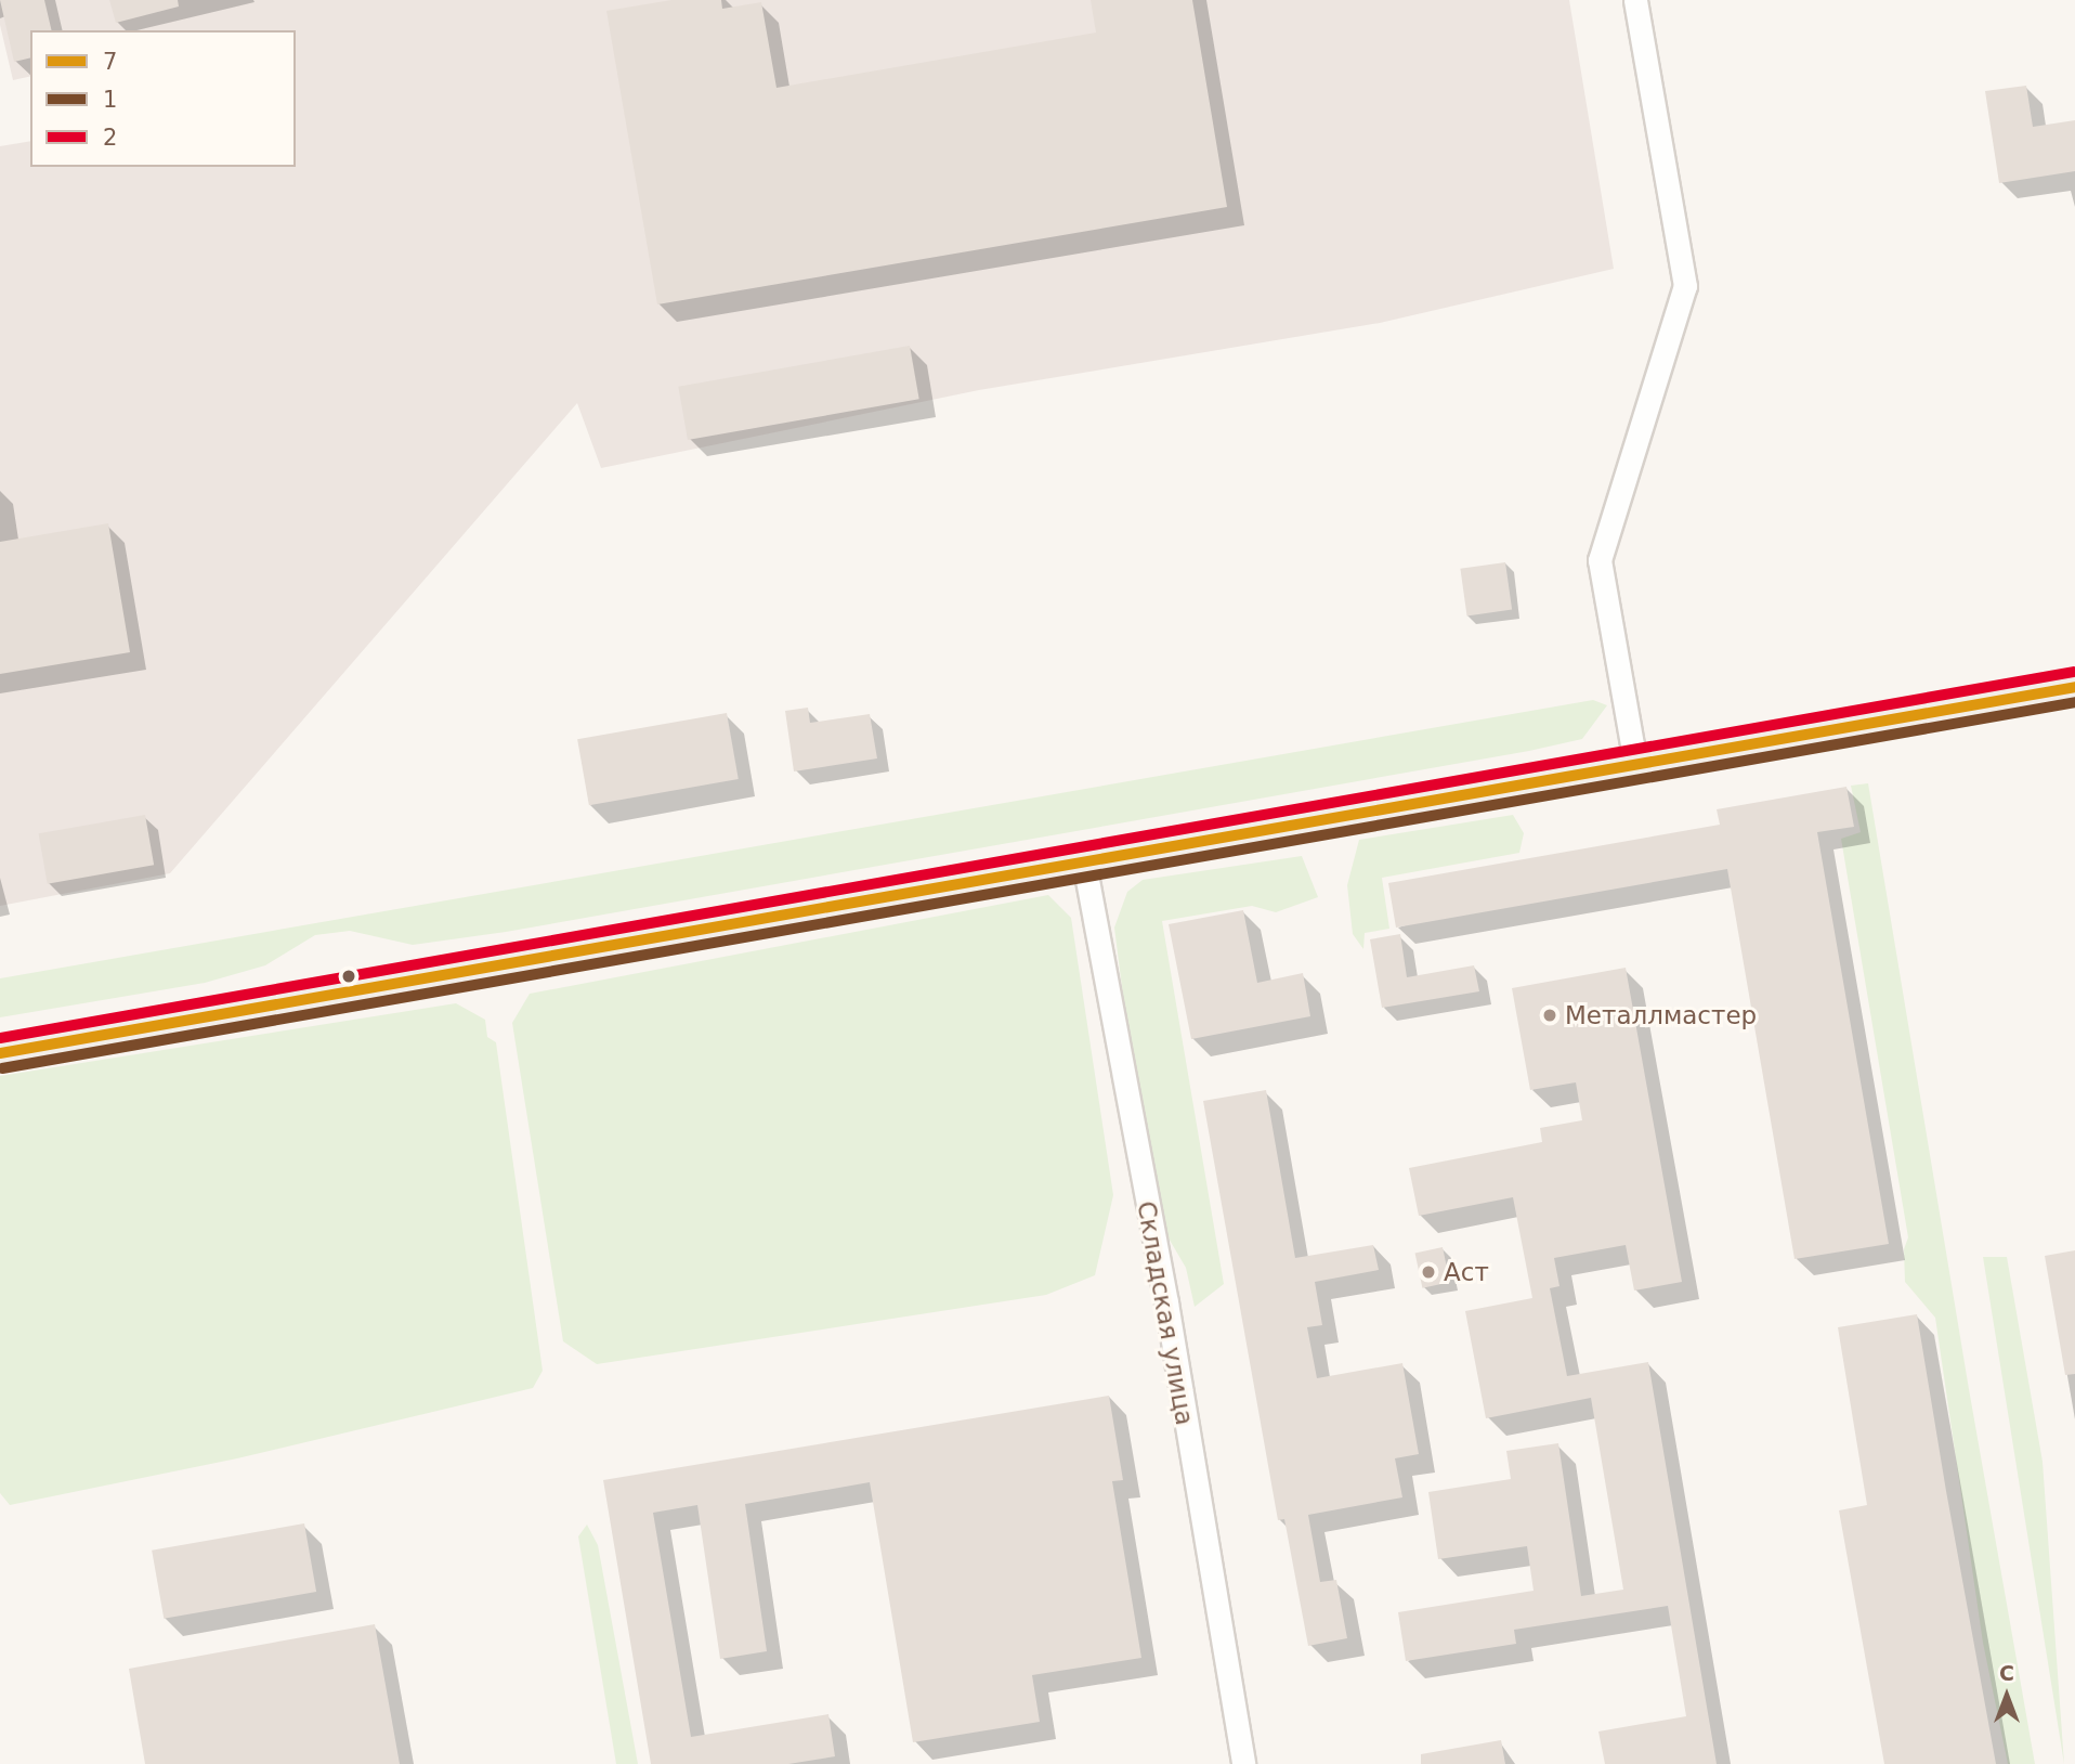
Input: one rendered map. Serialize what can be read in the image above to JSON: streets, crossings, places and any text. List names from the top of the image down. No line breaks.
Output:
{"streets":{"street":["Складская улица"]},"places":["Металлмастер","Аст"],"lines":["transit line 2","transit line 7","transit line 1"],"legend":["7","1","2"],"north":"top"}
